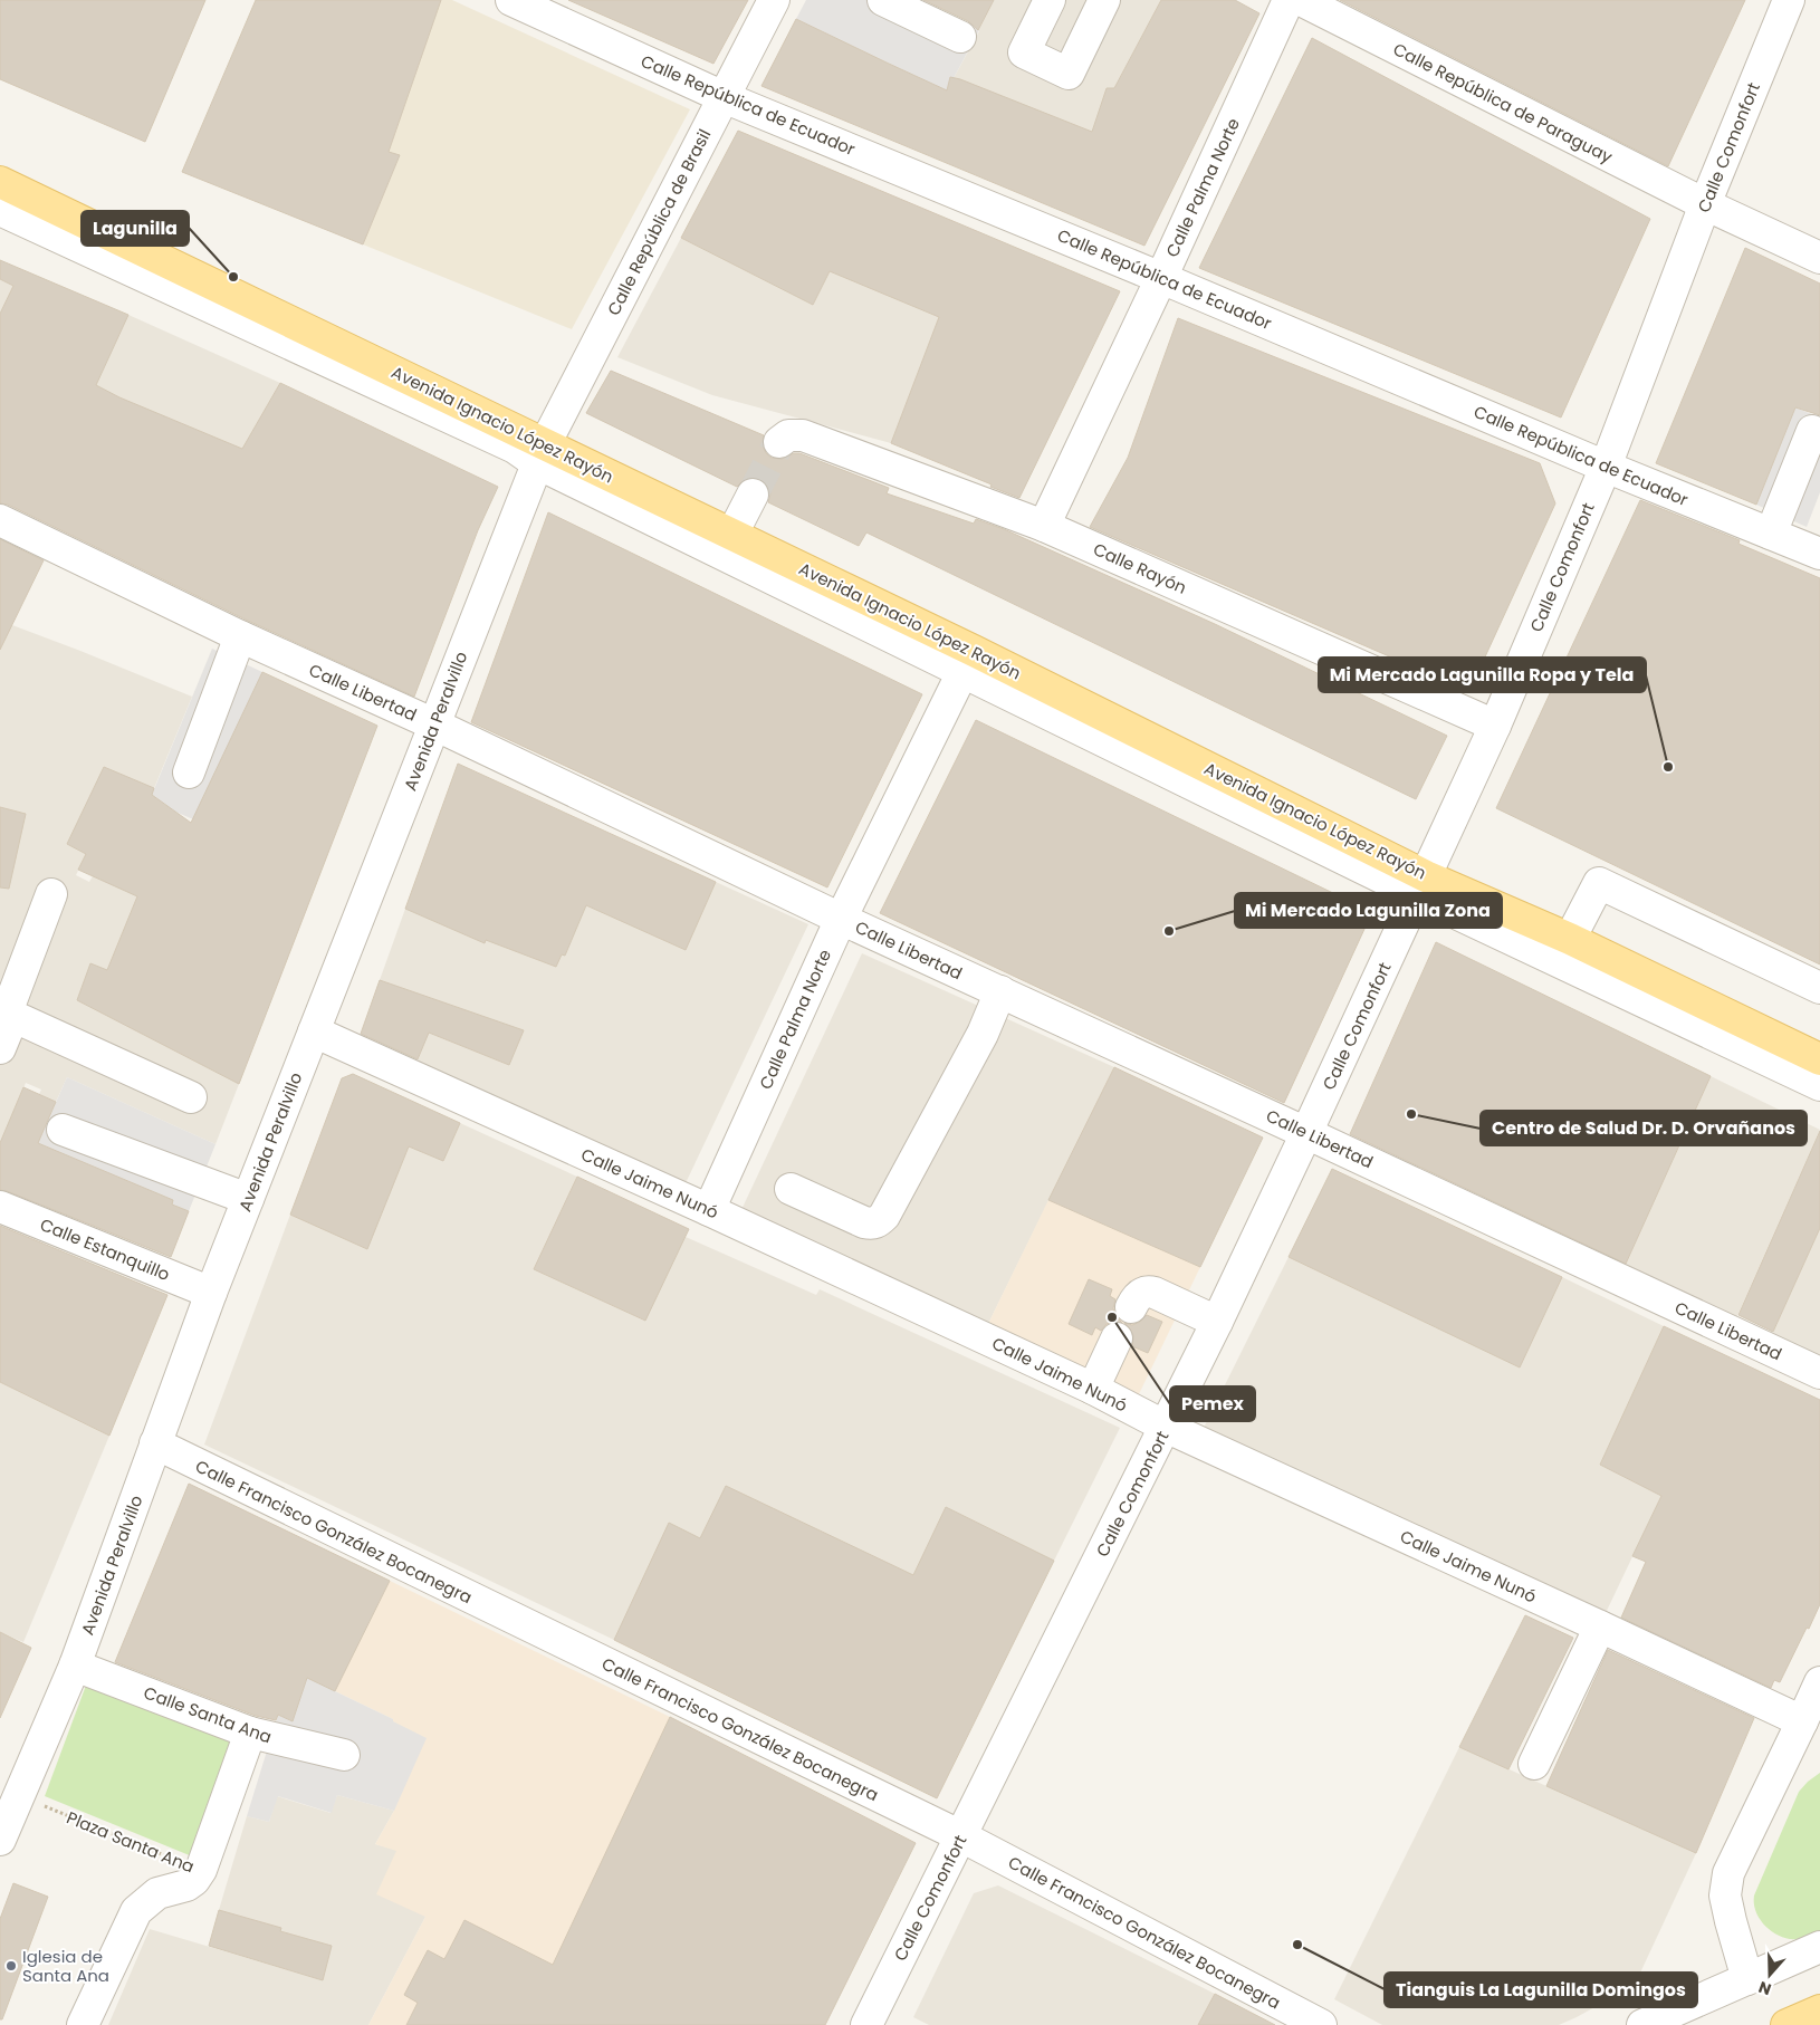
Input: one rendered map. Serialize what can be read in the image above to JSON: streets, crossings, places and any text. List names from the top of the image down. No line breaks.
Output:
{"streets":{"main road":["Avenida Ignacio López Rayón"],"street":["Calle República de Paraguay","Calle República de Ecuador","Calle Comonfort","Calle Palma Norte","Calle República de Brasil","Calle Rayón","Calle Libertad","Avenida Peralvillo","Calle Jaime Nunó","Calle Estanquillo","Calle Francisco González Bocanegra","Calle Santa Ana","Plaza Santa Ana"]},"crossings":[["Calle República de Paraguay","Calle Comonfort"],["Calle República de Ecuador","Calle Comonfort"],["Calle República de Ecuador","Calle Palma Norte"],["Calle República de Ecuador","Calle República de Brasil"],["Calle Comonfort","Avenida Ignacio López Rayón"],["Calle Comonfort","Calle Rayón"],["Calle Comonfort","Calle Libertad"],["Calle Comonfort","Calle Jaime Nunó"],["Calle Comonfort","Calle Francisco González Bocanegra"],["Calle Palma Norte","Avenida Ignacio López Rayón"],["Calle Palma Norte","Calle Rayón"],["Calle Palma Norte","Calle Libertad"],["Calle Palma Norte","Calle Jaime Nunó"],["Calle República de Brasil","Avenida Ignacio López Rayón"],["Calle República de Brasil","Avenida Peralvillo"],["Avenida Ignacio López Rayón","Avenida Peralvillo"],["Calle Libertad","Avenida Peralvillo"],["Avenida Peralvillo","Calle Jaime Nunó"],["Avenida Peralvillo","Calle Estanquillo"],["Avenida Peralvillo","Calle Francisco González Bocanegra"],["Avenida Peralvillo","Calle Santa Ana"],["Avenida Peralvillo","Plaza Santa Ana"],["Calle Santa Ana","Plaza Santa Ana"]],"places":["Lagunilla","Mi Mercado Lagunilla Ropa y Tela","Mi Mercado Lagunilla Zona","Centro de Salud Dr. D. Orvañanos","Pemex","Tianguis La Lagunilla Domingos","Iglesia de Santa Ana"],"north":"bottom"}
